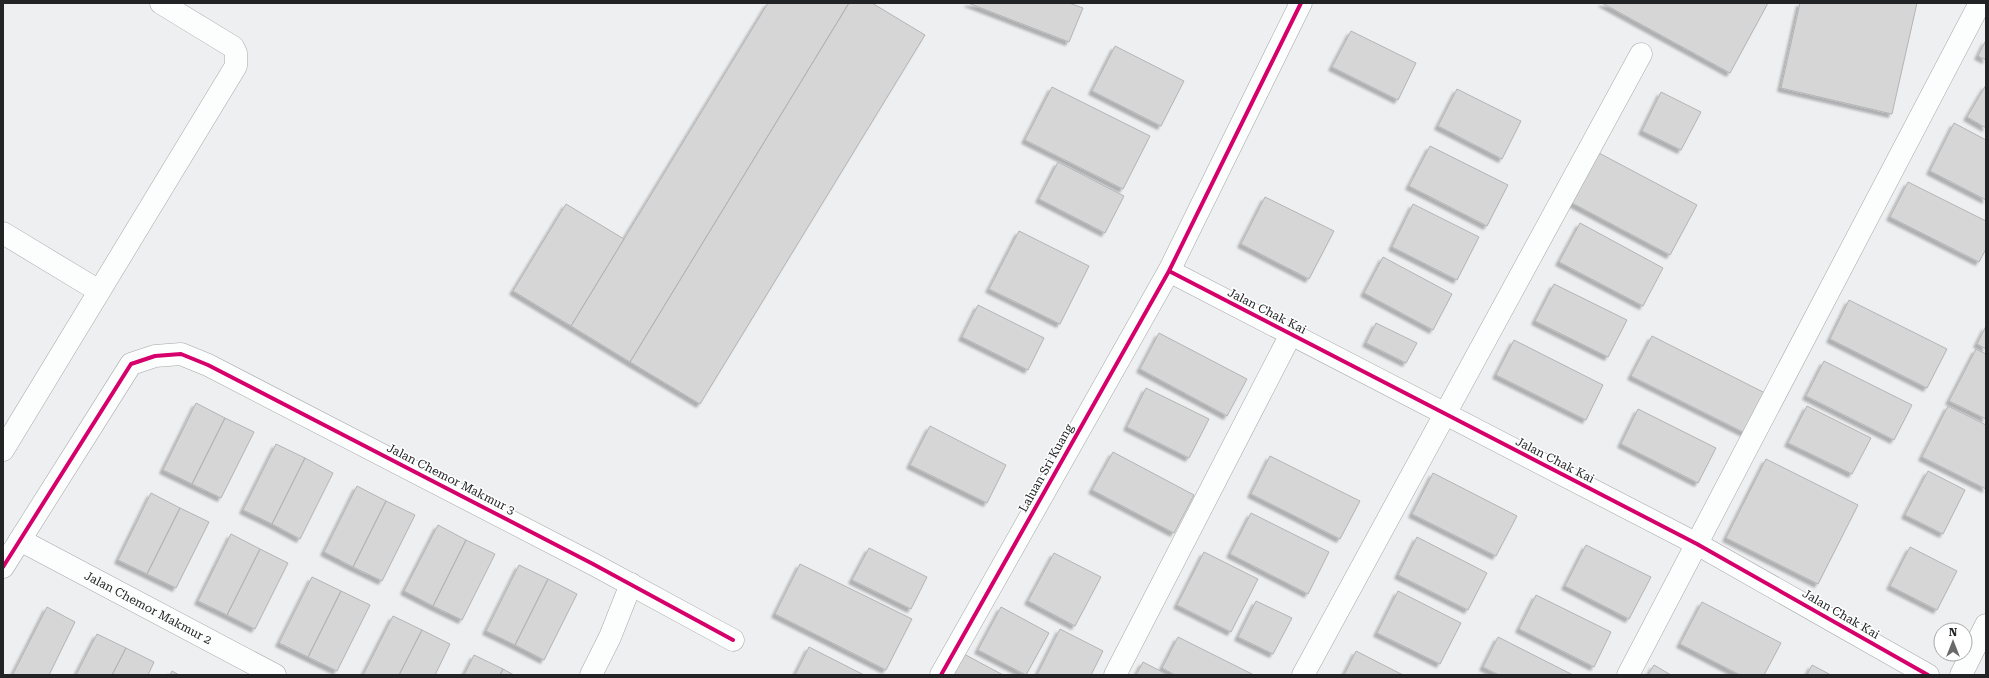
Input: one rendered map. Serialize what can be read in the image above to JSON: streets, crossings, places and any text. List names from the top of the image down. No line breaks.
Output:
{"streets":{"street":["Jalan Chak Kai","Laluan Sri Kuang","Jalan Chemor Makmur 3","Jalan Chemor Makmur 2"]},"crossings":[["Jalan Chak Kai","Laluan Sri Kuang"],["Jalan Chemor Makmur 3","Jalan Chemor Makmur 2"]],"north":"top"}
